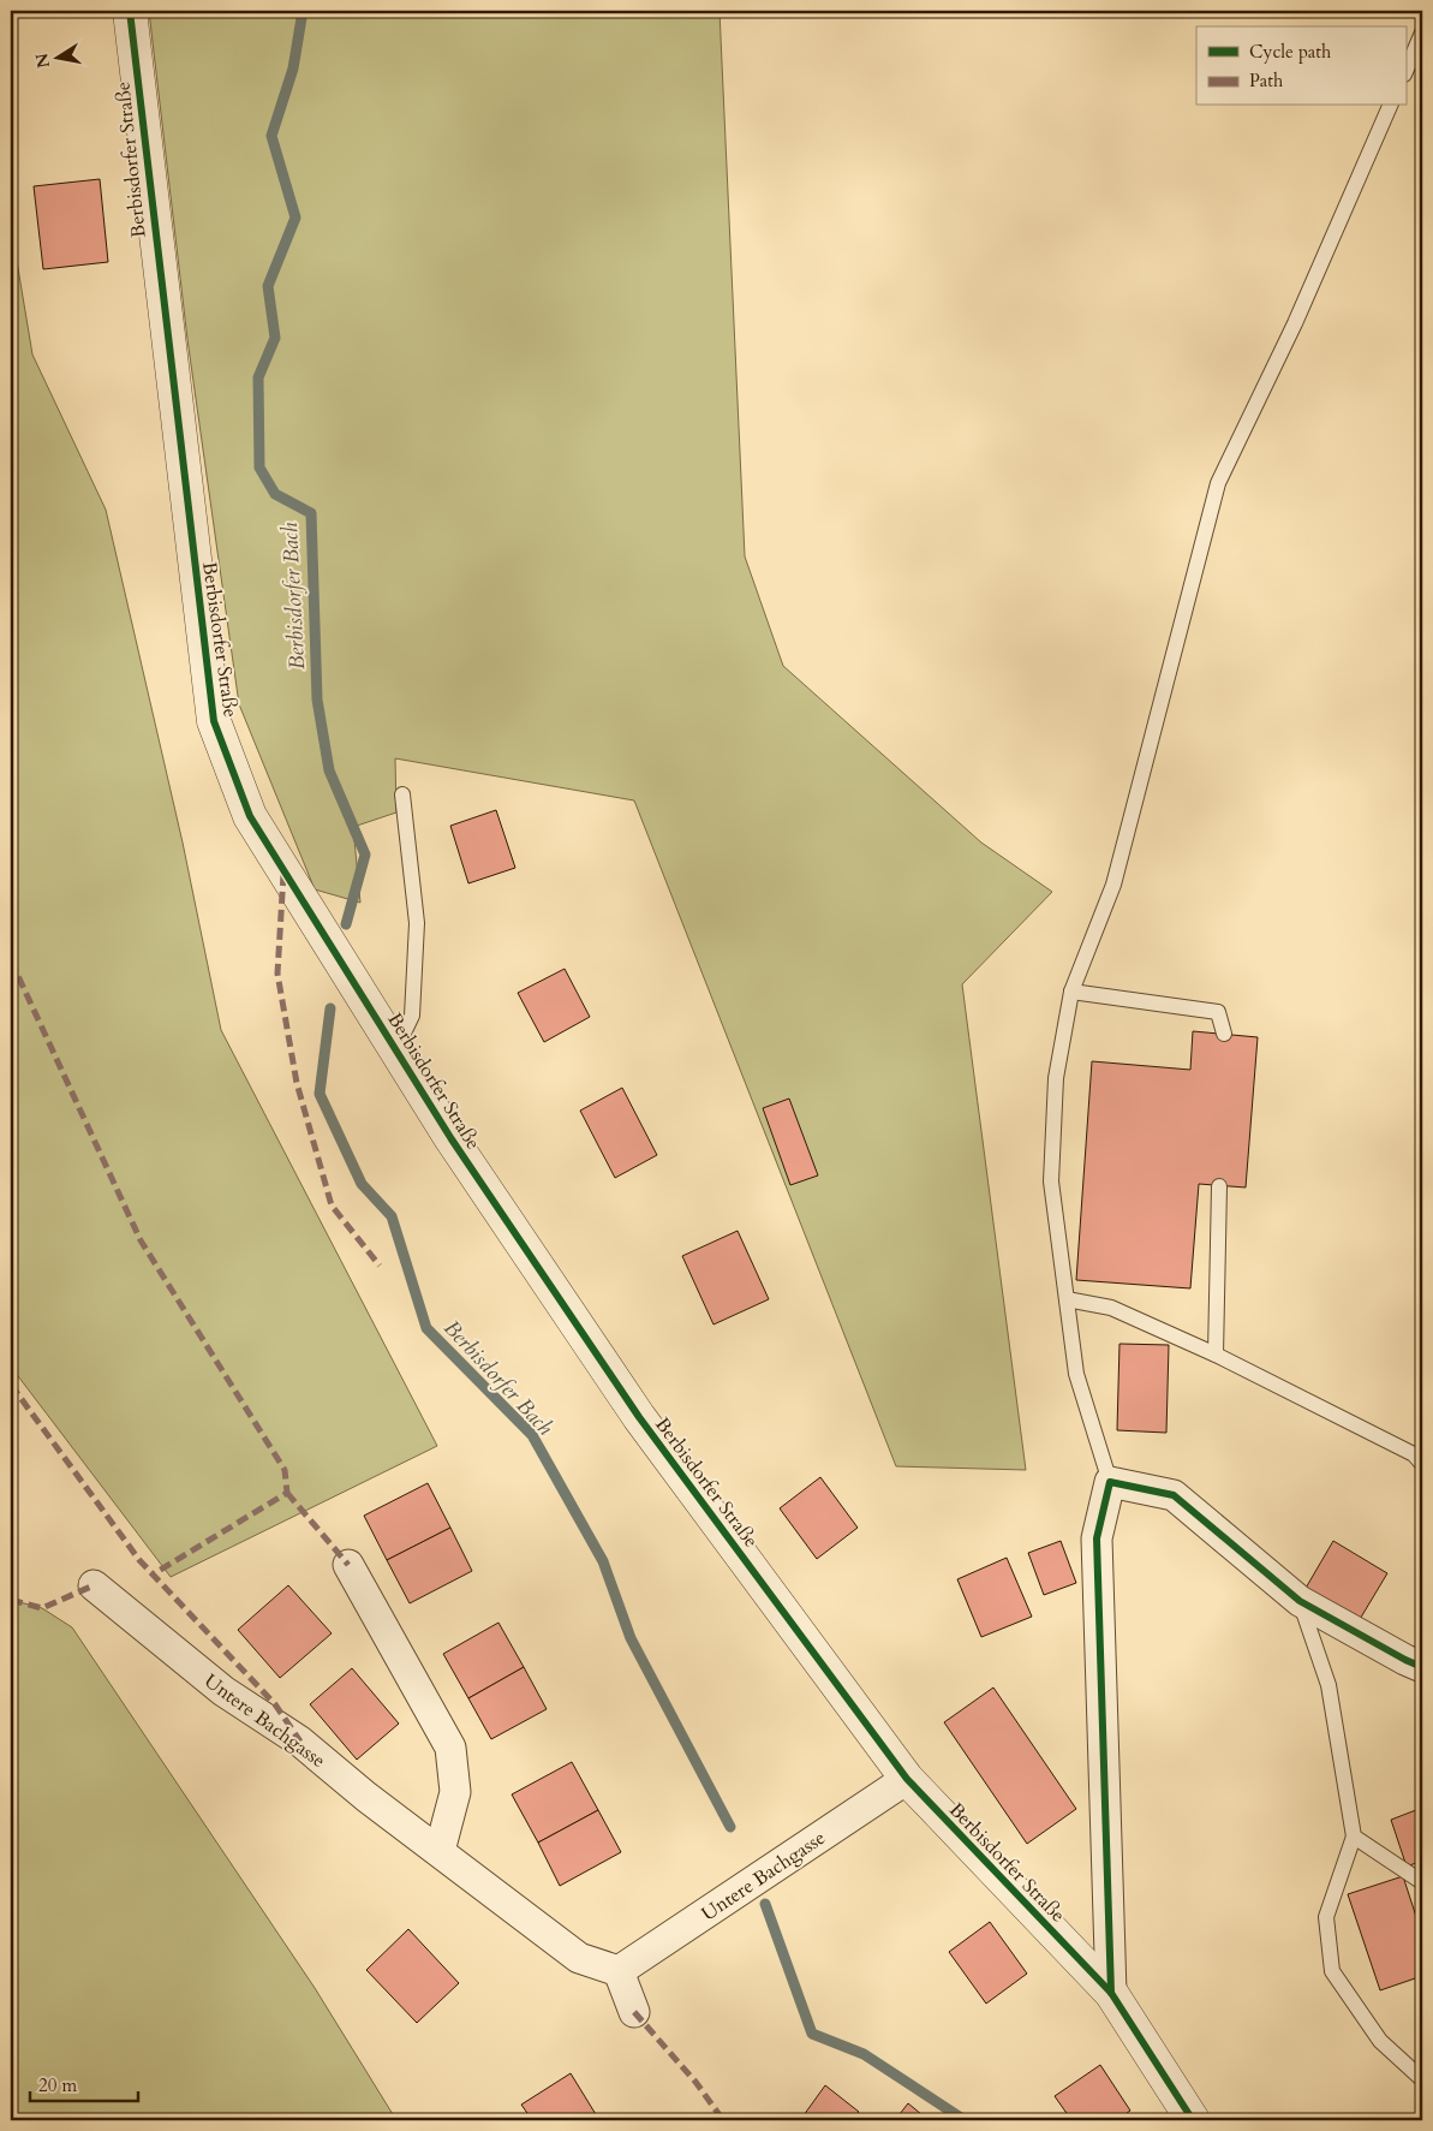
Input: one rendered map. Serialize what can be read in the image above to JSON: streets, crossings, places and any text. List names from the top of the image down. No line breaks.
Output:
{"streets":{"street":["Berbisdorfer Straße","Untere Bachgasse"]},"crossings":[["Berbisdorfer Straße","Untere Bachgasse"]],"water":["Berbisdorfer Bach"],"legend":["Cycle path","Path"],"scale_bar":"20 m","north":"left"}
